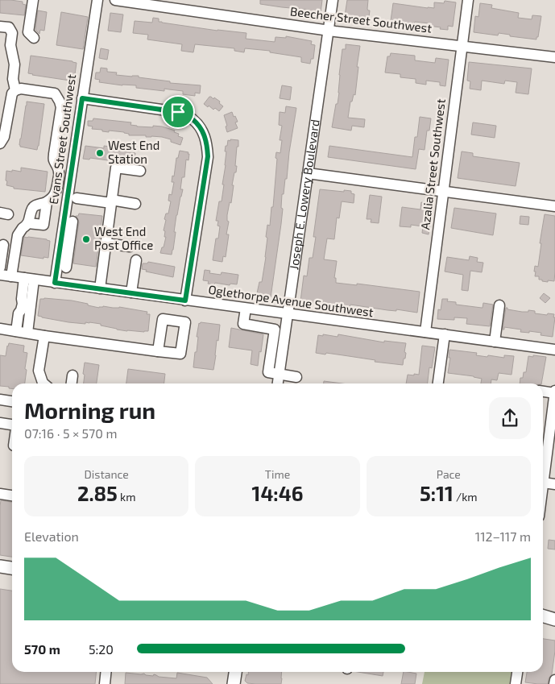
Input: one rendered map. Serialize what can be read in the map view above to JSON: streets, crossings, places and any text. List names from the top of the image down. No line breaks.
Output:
{"streets":{"street":["Beecher Street Southwest","Evans Street Southwest","Azalia Street Southwest","Joseph E. Lowery Boulevard","Oglethorpe Avenue Southwest"]},"crossings":[["Beecher Street Southwest","Azalia Street Southwest"],["Beecher Street Southwest","Joseph E. Lowery Boulevard"],["Evans Street Southwest","Oglethorpe Avenue Southwest"],["Azalia Street Southwest","Oglethorpe Avenue Southwest"],["Joseph E. Lowery Boulevard","Oglethorpe Avenue Southwest"]],"places":["West End Station","West End Post Office"],"page":{"heading":["Morning run","07:16 · 5 × 570 m"],"stats":[["Distance","2.85 km"],["Time","14:46"],["Pace","5:11 /km"]],"chart":["Elevation","112–117 m"],"list":[{"name":"570 m","note":"5:20"}]}}
